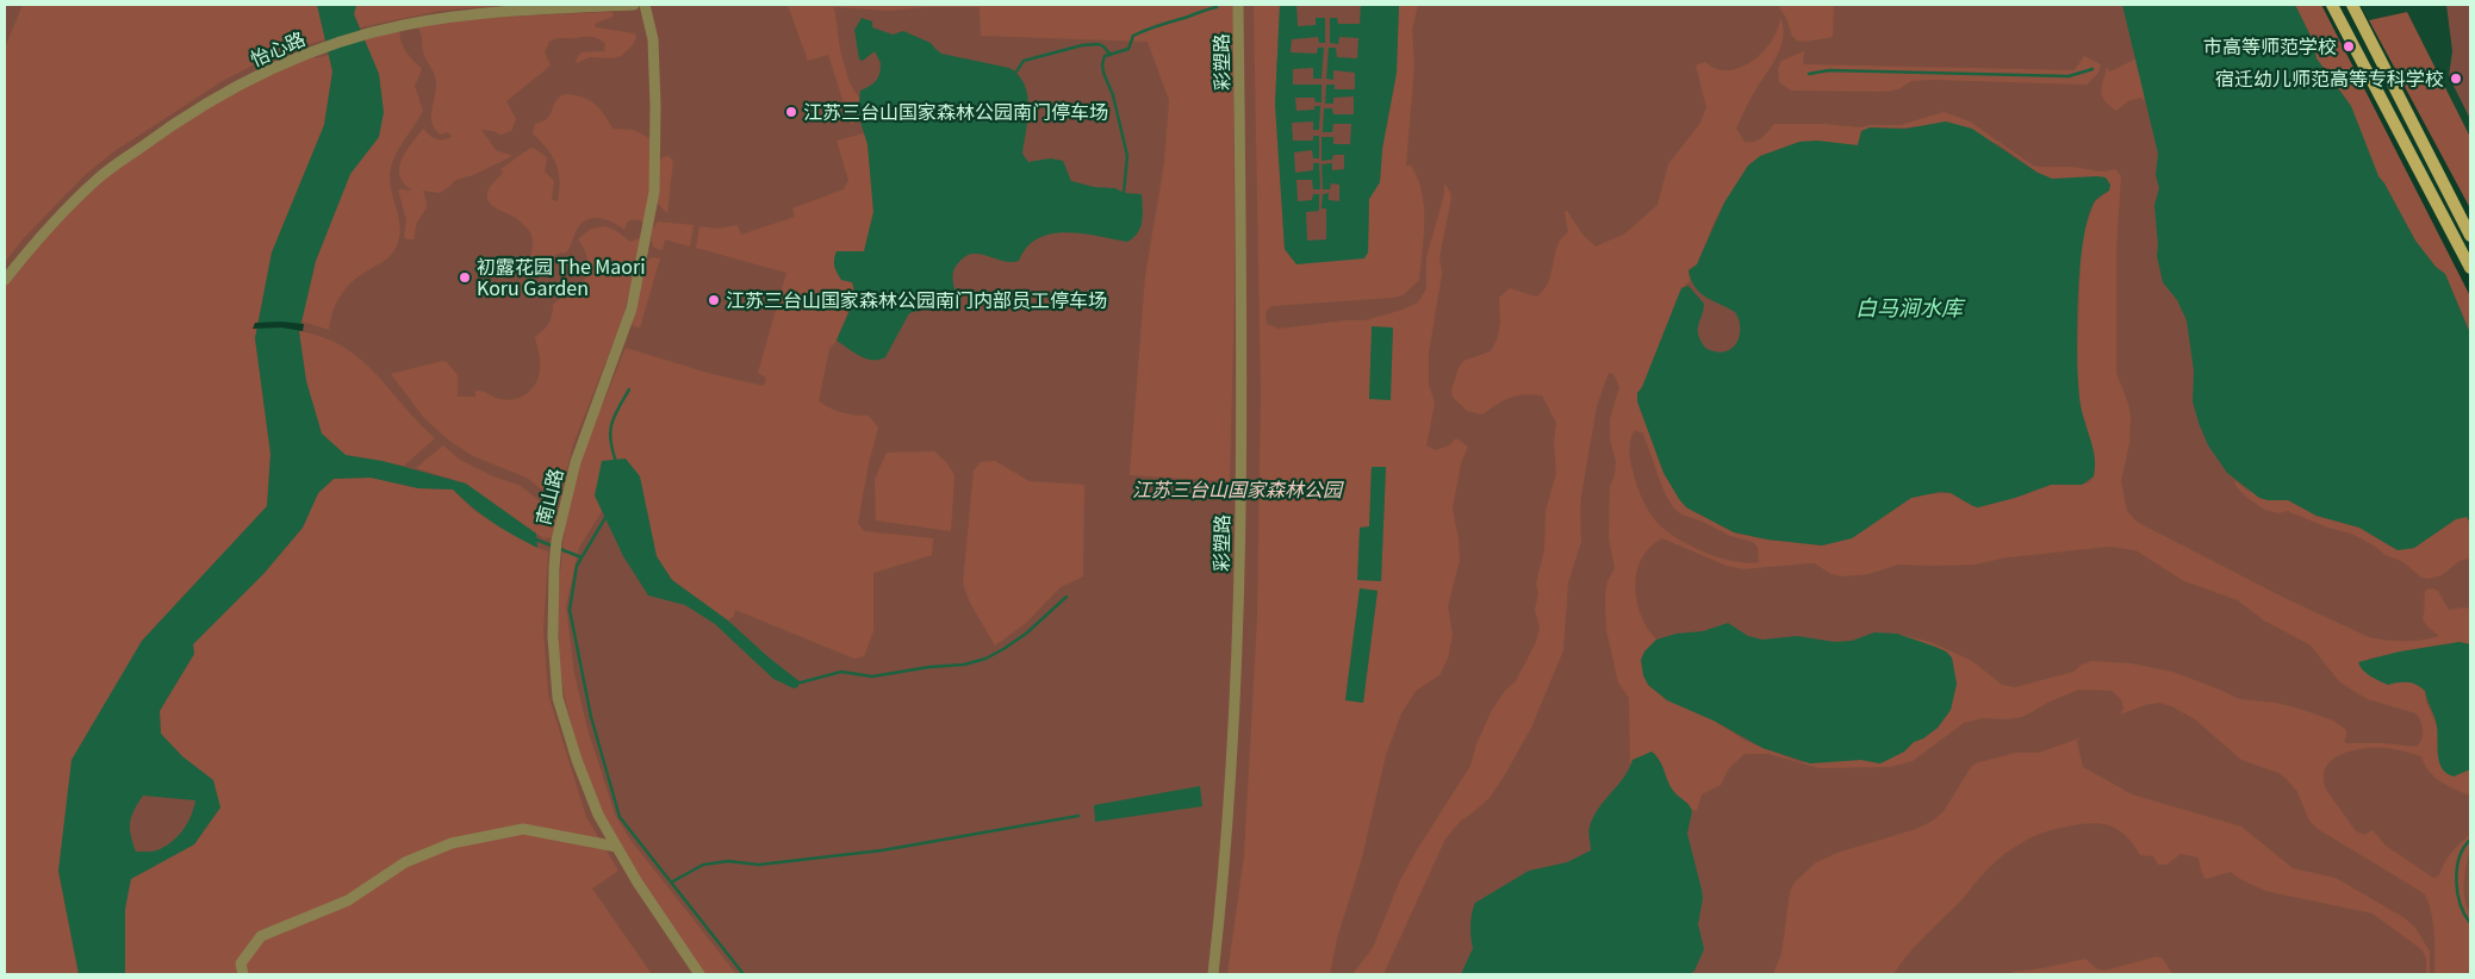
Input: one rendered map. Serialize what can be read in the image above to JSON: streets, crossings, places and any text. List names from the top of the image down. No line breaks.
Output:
{"streets":{"street":["怡心路","彩塑路","南山路"]},"water":["白马涧水库"],"parks":["江苏三台山国家森林公园"],"places":["市高等师范学校","宿迁幼儿师范高等专科学校","江苏三台山国家森林公园南门停车场","初露花园 The Maori Koru Garden","江苏三台山国家森林公园南门内部员工停车场"]}
